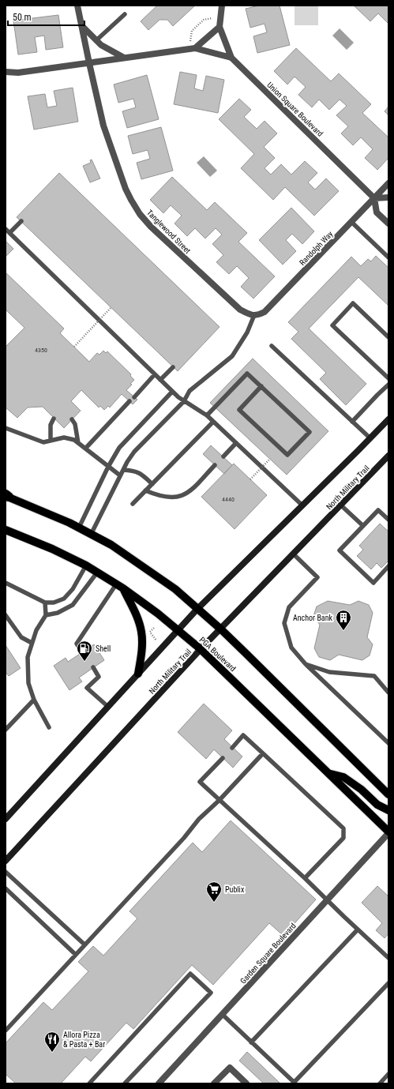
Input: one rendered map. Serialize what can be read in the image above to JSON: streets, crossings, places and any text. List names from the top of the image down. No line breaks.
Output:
{"streets":{"main road":["North Military Trail","PGA Boulevard"],"street":["Union Square Boulevard","Tanglewood Street","Randolph Way","Garden Square Boulevard"]},"crossings":[["Union Square Boulevard","Tanglewood Street"],["Union Square Boulevard","Randolph Way"],["Tanglewood Street","Randolph Way"],["North Military Trail","PGA Boulevard"],["PGA Boulevard","Garden Square Boulevard"]],"places":{"building":["Anchor Bank"],"fuel station":["Shell"],"supermarket":["Publix"],"restaurant":["Allora Pizza & Pasta + Bar"]},"house_numbers":["4350","4440"],"scale_bar":"50 m"}
